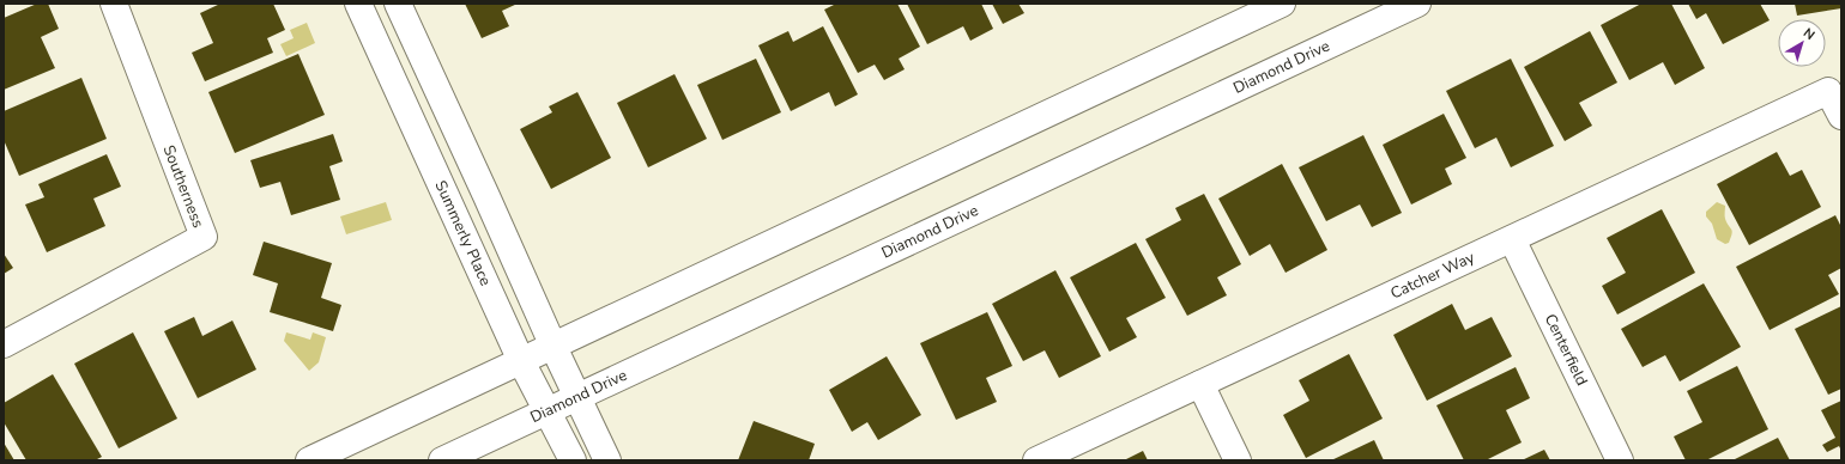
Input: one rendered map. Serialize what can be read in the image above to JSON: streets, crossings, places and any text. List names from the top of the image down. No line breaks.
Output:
{"streets":{"street":["Diamond Drive","Southerness","Summerly Place","Catcher Way","Centerfield"]},"crossings":[["Diamond Drive","Summerly Place"],["Catcher Way","Centerfield"]],"north":"top right"}
